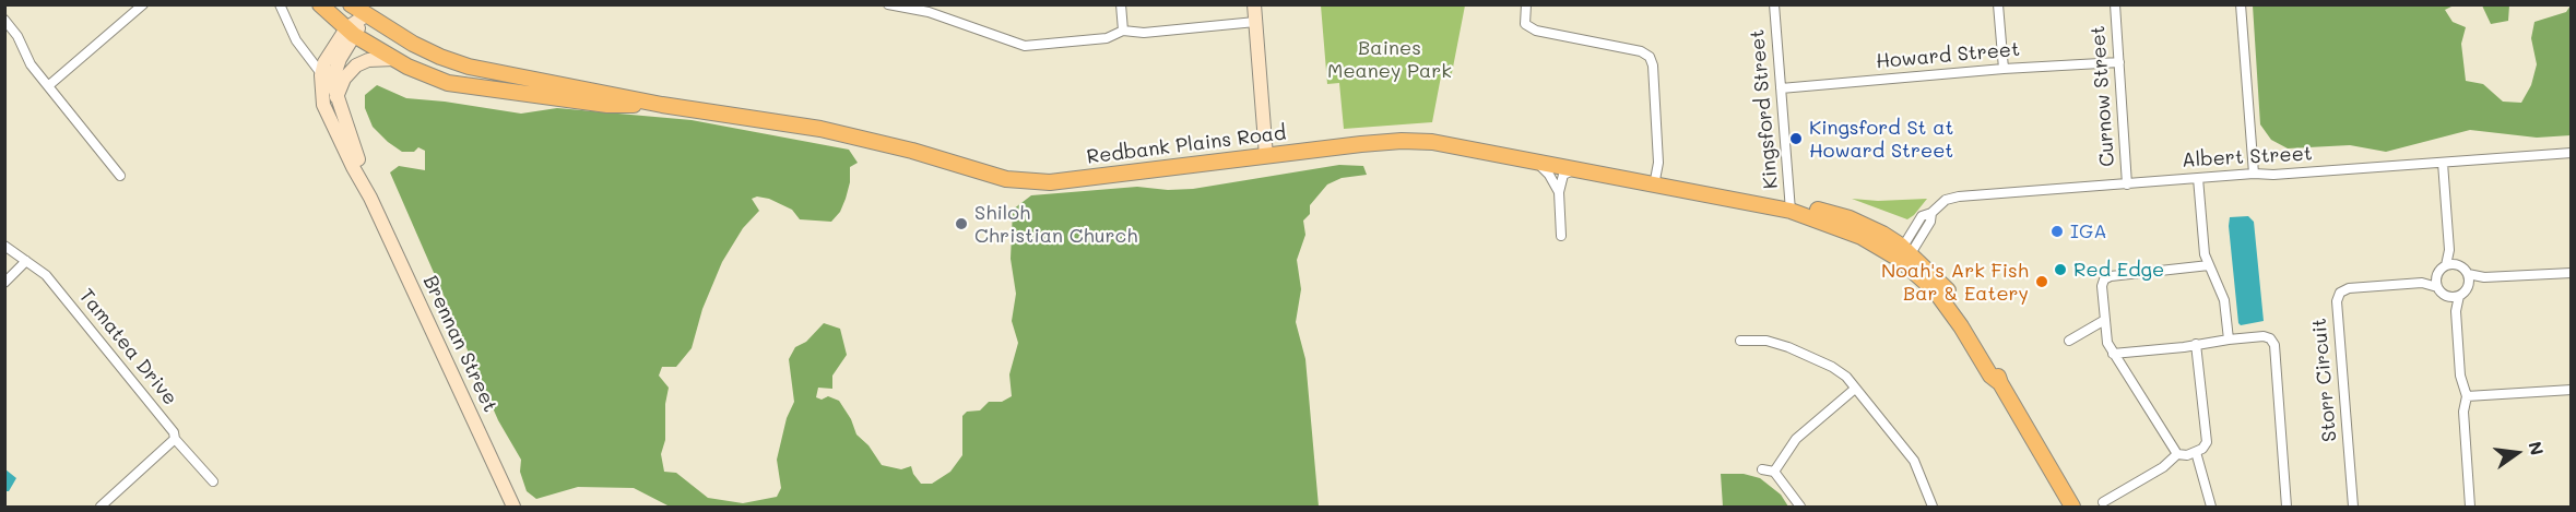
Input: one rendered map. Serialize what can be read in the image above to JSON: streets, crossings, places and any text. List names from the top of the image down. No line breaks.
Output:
{"streets":{"main road":["Redbank Plains Road"],"street":["Howard Street","Curnow Street","Kingsford Street","Albert Street","Brennan Street","Tamatea Drive","Storr Circuit"]},"crossings":[["Howard Street","Curnow Street"],["Howard Street","Kingsford Street"],["Curnow Street","Albert Street"],["Kingsford Street","Redbank Plains Road"],["Redbank Plains Road","Albert Street"],["Redbank Plains Road","Brennan Street"]],"parks":["Baines Meaney Park"],"places":["Kingsford St at Howard Street","Shiloh Christian Church","IGA","Red Edge","Noah's Ark Fish Bar & Eatery"],"north":"right"}
